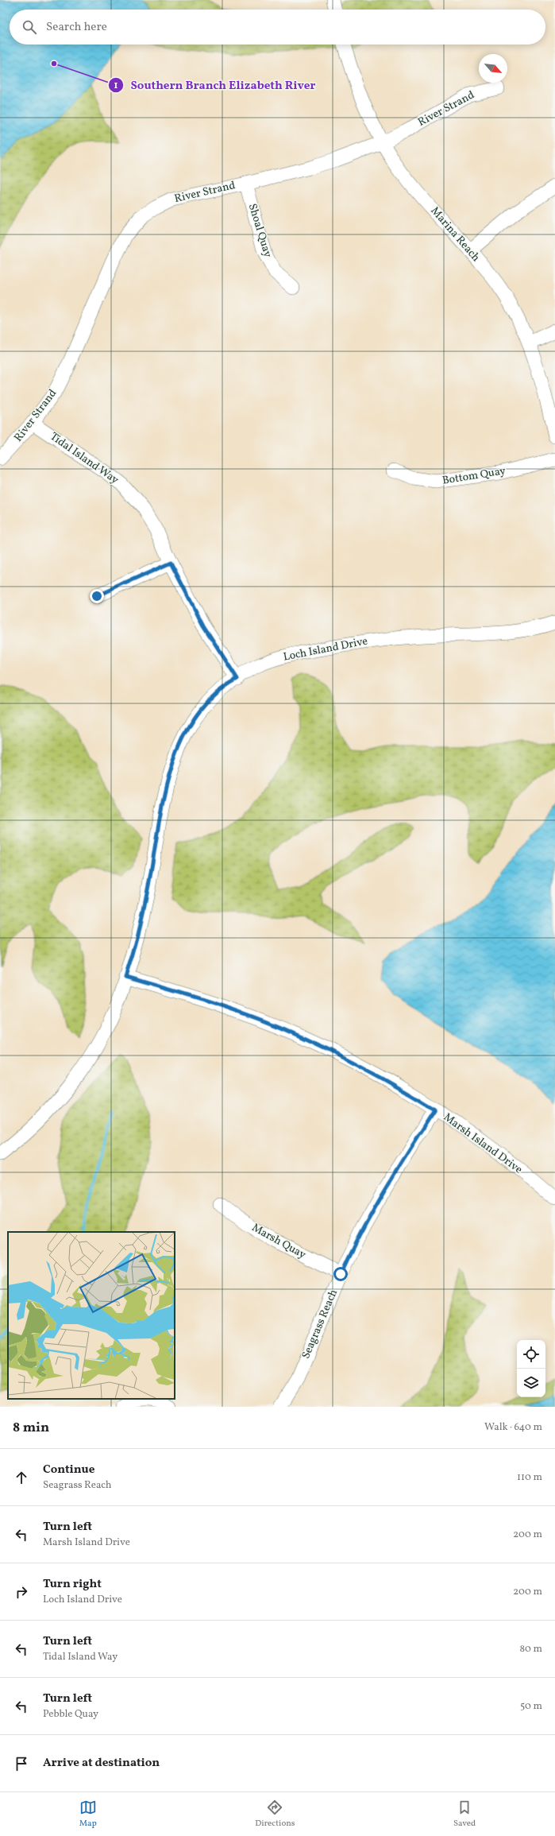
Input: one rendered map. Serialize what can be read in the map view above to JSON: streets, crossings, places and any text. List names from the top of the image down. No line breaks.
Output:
{"streets":{"street":["River Strand","Shoal Quay","Marina Reach","Tidal Island Way","Bottom Quay","Loch Island Drive","Marsh Island Drive","Marsh Quay","Seagrass Reach"]},"crossings":[["River Strand","Shoal Quay"],["River Strand","Marina Reach"],["River Strand","Tidal Island Way"],["Tidal Island Way","Loch Island Drive"],["Loch Island Drive","Marsh Island Drive"],["Marsh Island Drive","Seagrass Reach"],["Marsh Quay","Seagrass Reach"]],"places":["Southern Branch Elizabeth River"],"north":"bottom right","page":{"search":"Search here","heading":["8 min","Walk · 640 m"],"list":[["Continue","Seagrass Reach","110 m"],["Turn left","Marsh Island Drive","200 m"],["Turn right","Loch Island Drive","200 m"],["Turn left","Tidal Island Way","80 m"],["Turn left","Pebble Quay","50 m"],"Arrive at destination"],"nav":["Map","Directions","Saved"]}}
